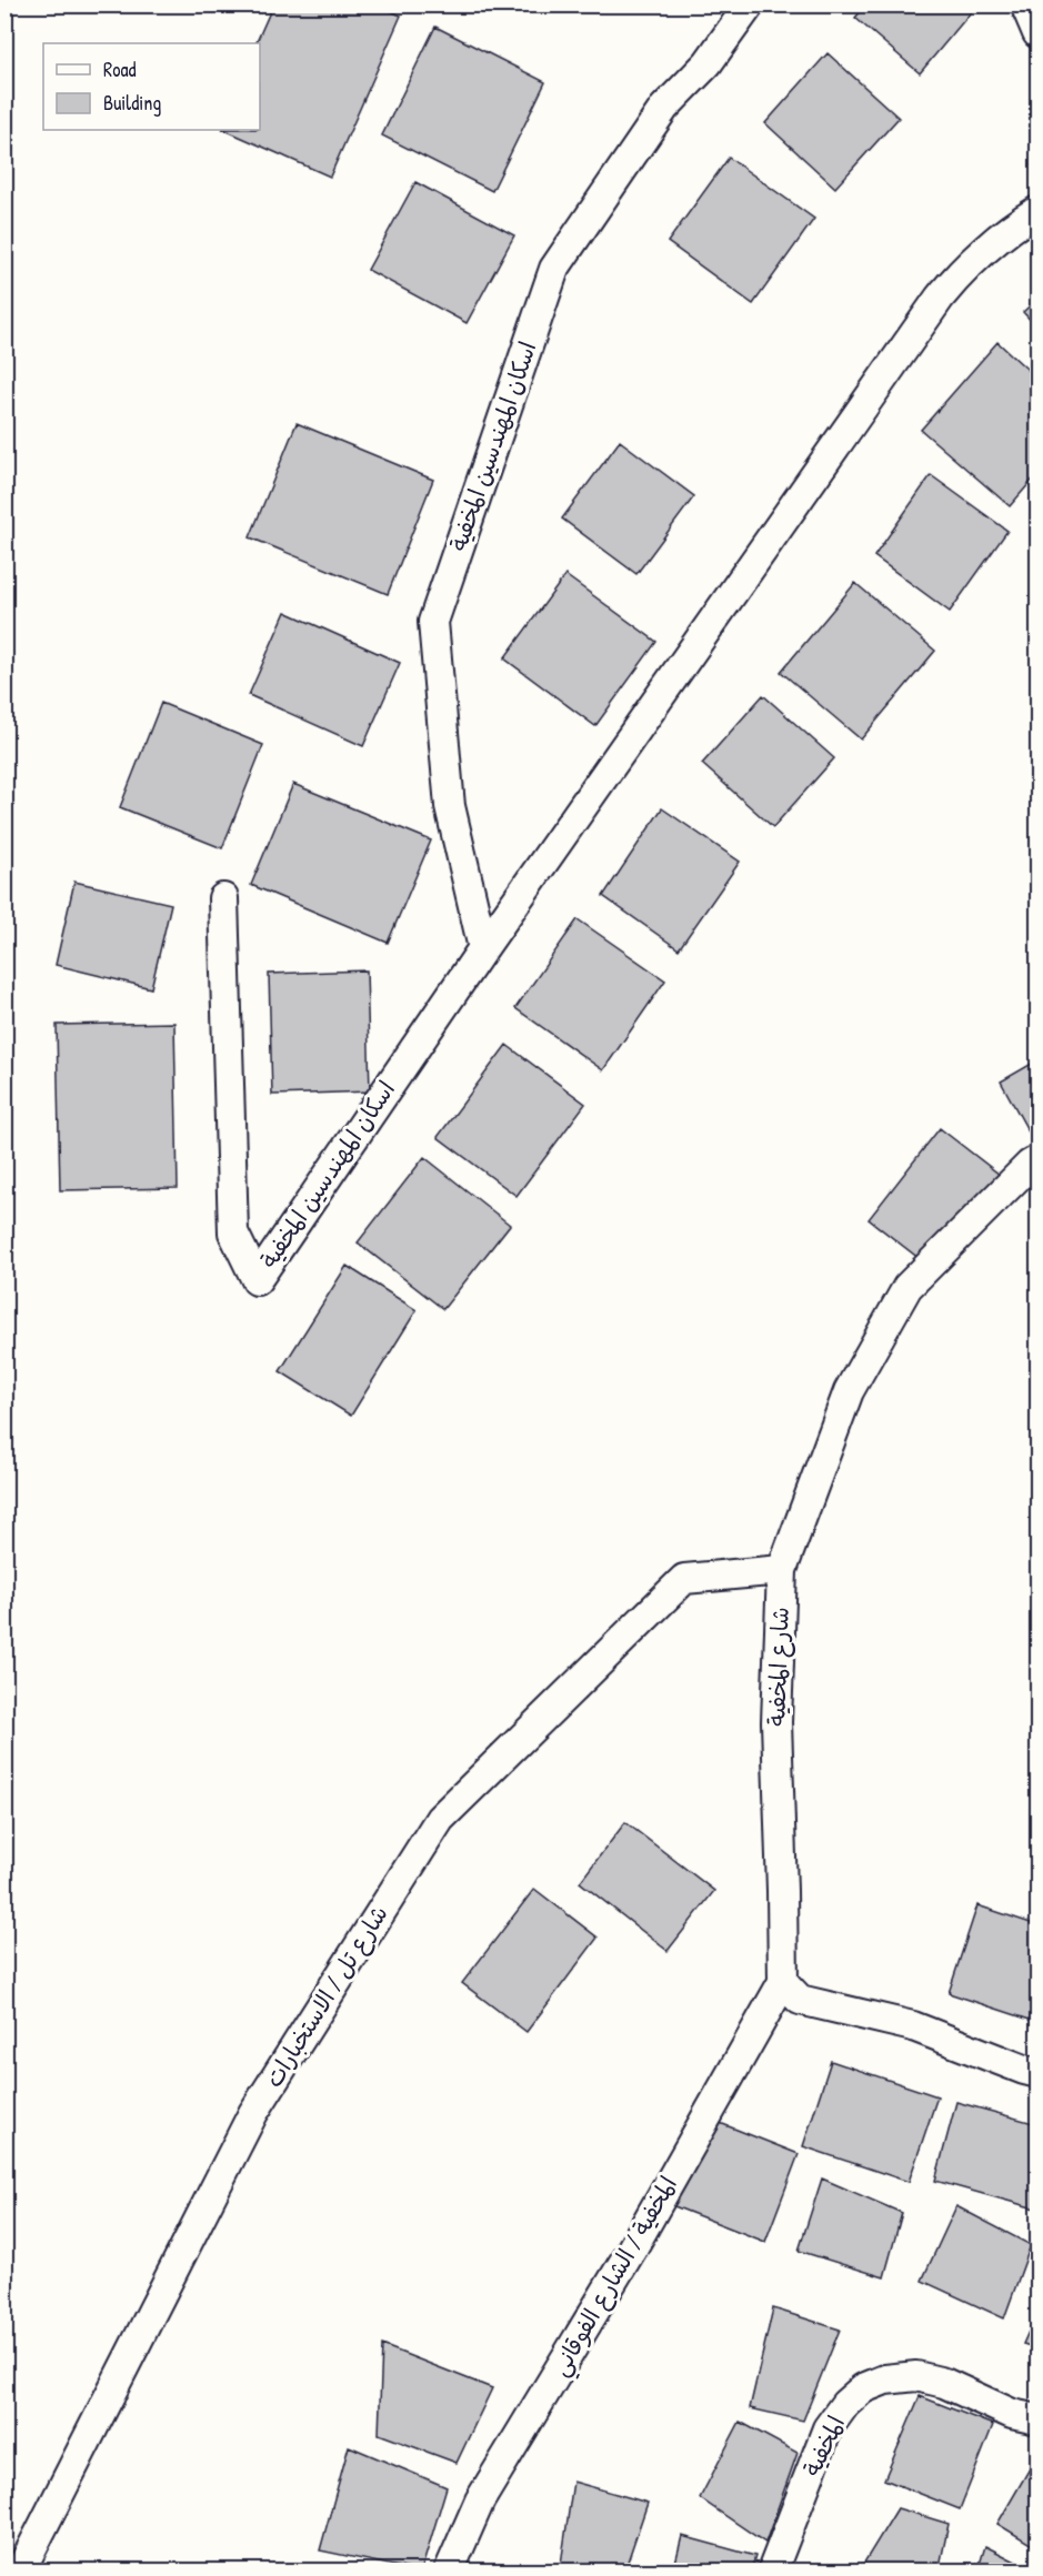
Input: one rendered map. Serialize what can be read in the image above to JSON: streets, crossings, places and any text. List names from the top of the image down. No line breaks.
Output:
{"streets":{"street":["اسكان المهندسين المخفية","شارع المخفية","شارع تل / الاستخبارات","المخفية / الشارع الفوقاني","المخفية"]},"crossings":[["شارع المخفية","شارع تل / الاستخبارات"],["شارع المخفية","المخفية / الشارع الفوقاني"]],"legend":["Road","Building"]}
